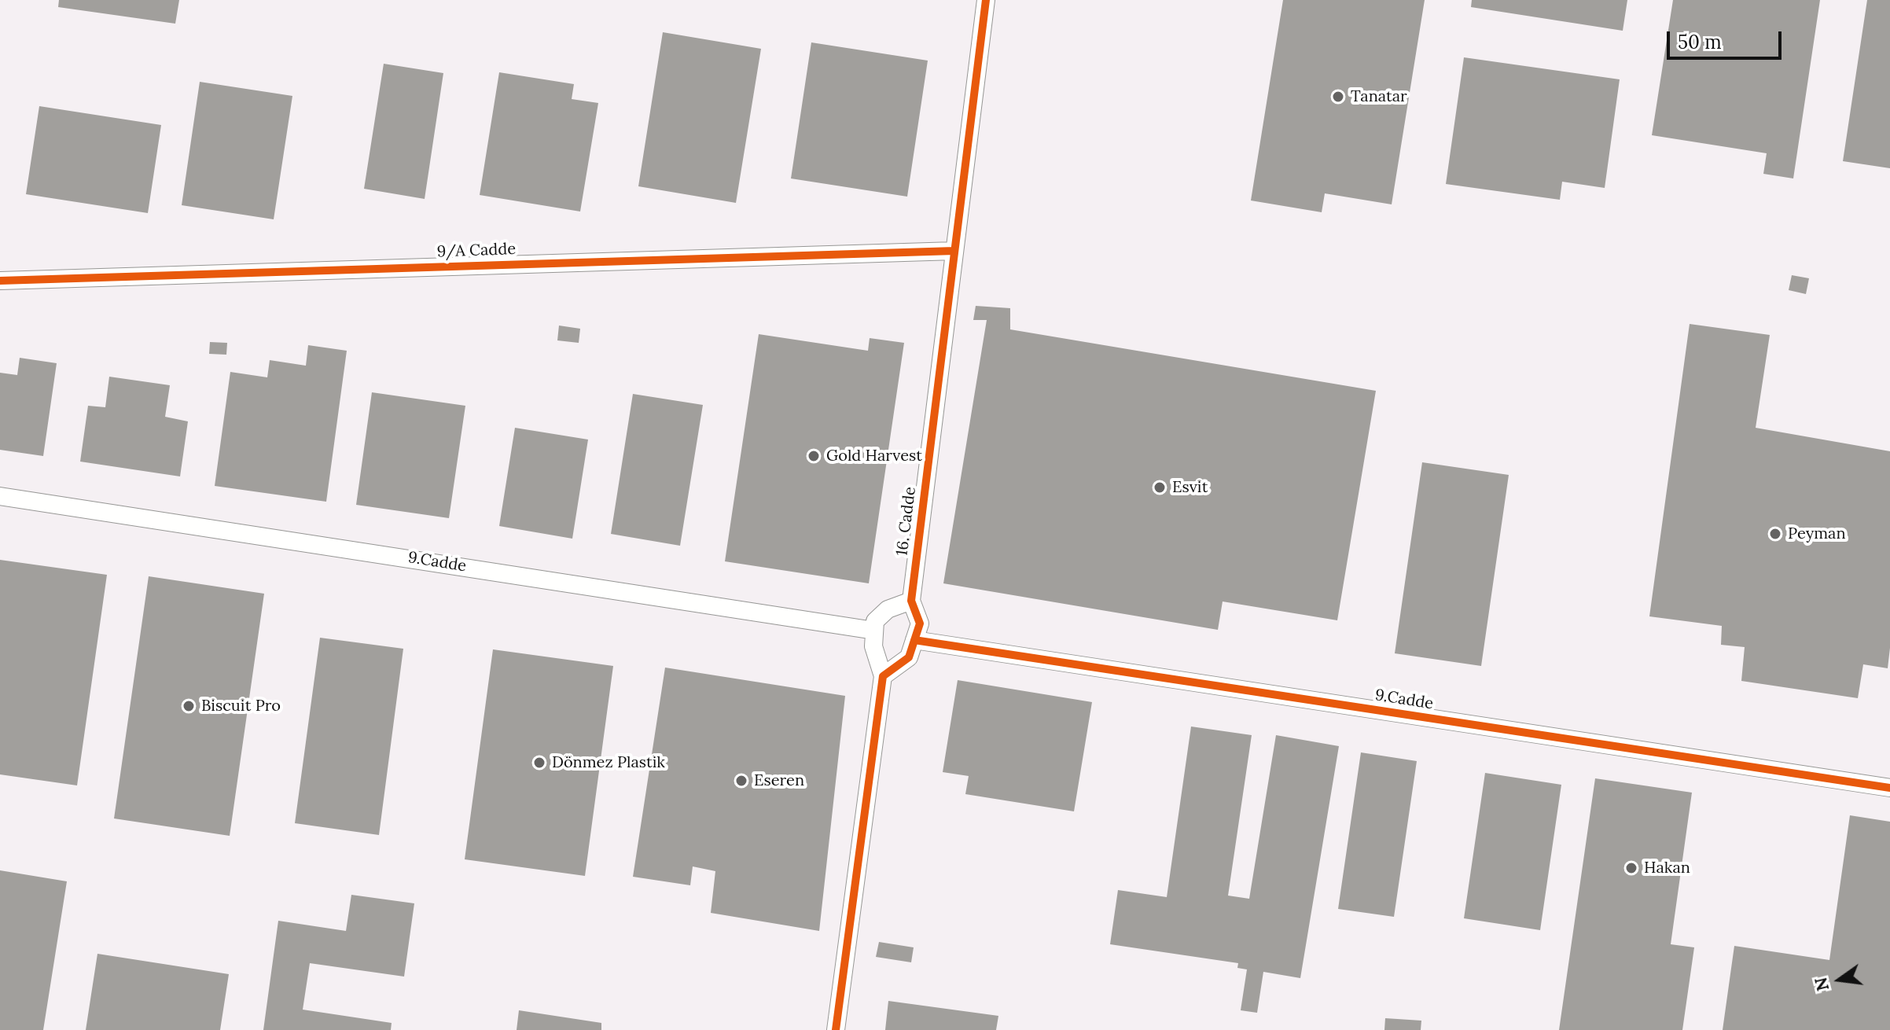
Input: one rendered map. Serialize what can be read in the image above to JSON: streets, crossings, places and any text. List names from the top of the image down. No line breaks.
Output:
{"streets":{"street":["9/A Cadde","16. Cadde","9.Cadde"]},"crossings":[["9/A Cadde","16. Cadde"],["16. Cadde","9.Cadde"]],"places":["Tanatar","Gold Harvest","Esvit","Peyman","Biscuit Pro","Dönmez Plastik","Eseren","Hakan"],"scale_bar":"50 m","north":"left"}
